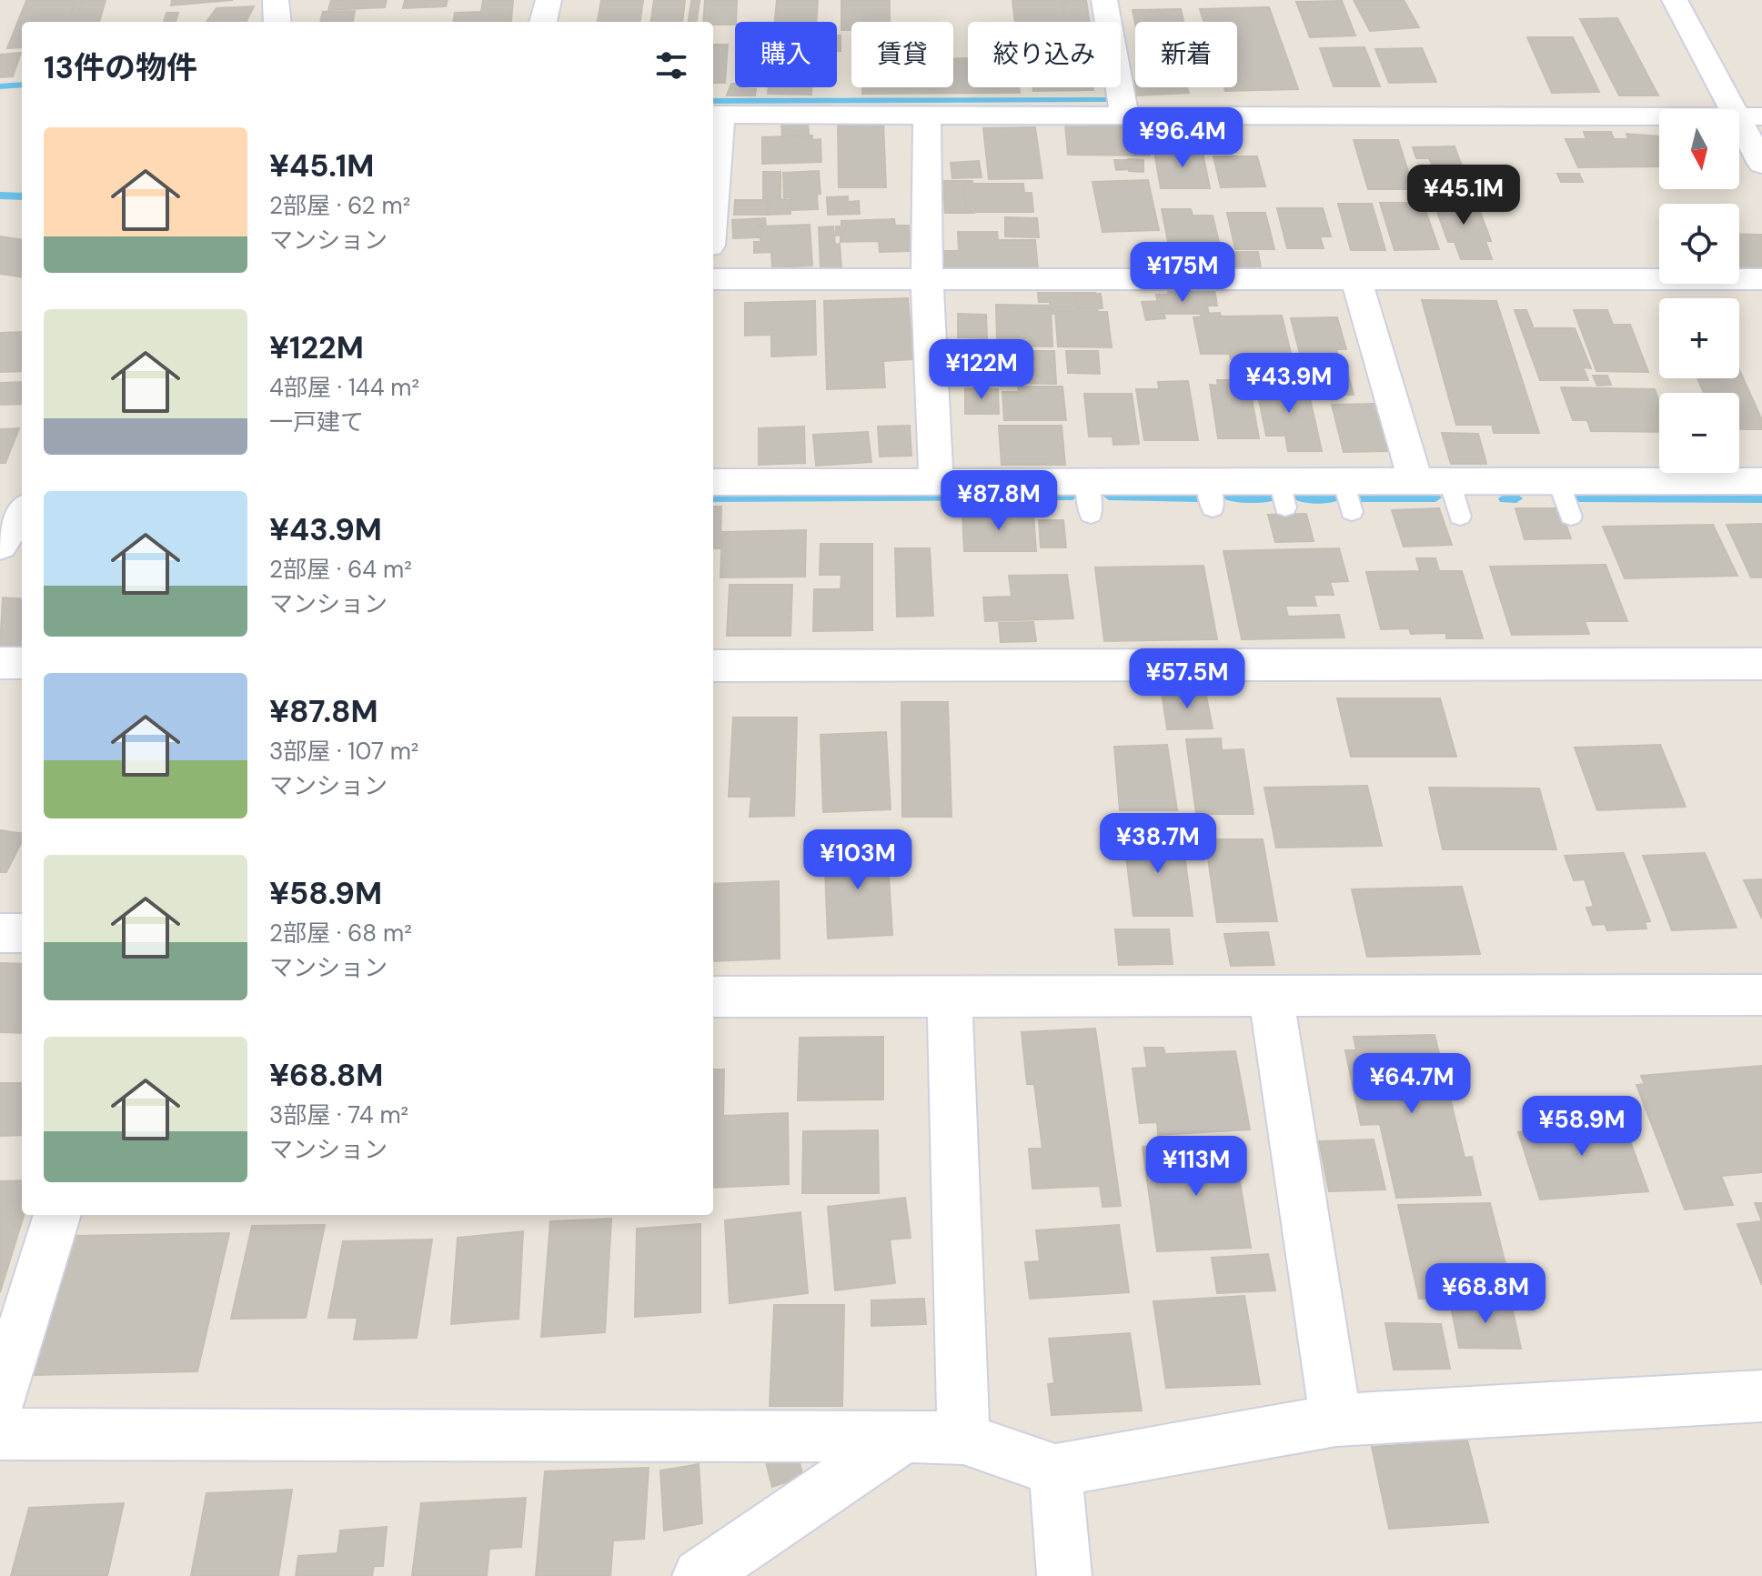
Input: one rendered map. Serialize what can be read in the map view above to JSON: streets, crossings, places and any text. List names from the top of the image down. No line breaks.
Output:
{"north":"bottom","page":{"chip":["購入","賃貸","絞り込み","新着"],"heading":"13件の物件","price":["¥96.4M","¥45.1M","¥175M","¥122M","¥43.9M","¥87.8M","¥57.5M","¥38.7M","¥103M","¥64.7M","¥58.9M","¥113M","¥68.8M"],"map_buttons":["+","−"],"list":[{"name":"¥45.1M","note":"2部屋 · 62 m² · マンション"},{"name":"¥122M","note":"4部屋 · 144 m² · 一戸建て"},{"name":"¥43.9M","note":"2部屋 · 64 m² · マンション"},{"name":"¥87.8M","note":"3部屋 · 107 m² · マンション"},{"name":"¥58.9M","note":"2部屋 · 68 m² · マンション"},{"name":"¥68.8M","note":"3部屋 · 74 m² · マンション"}]}}
